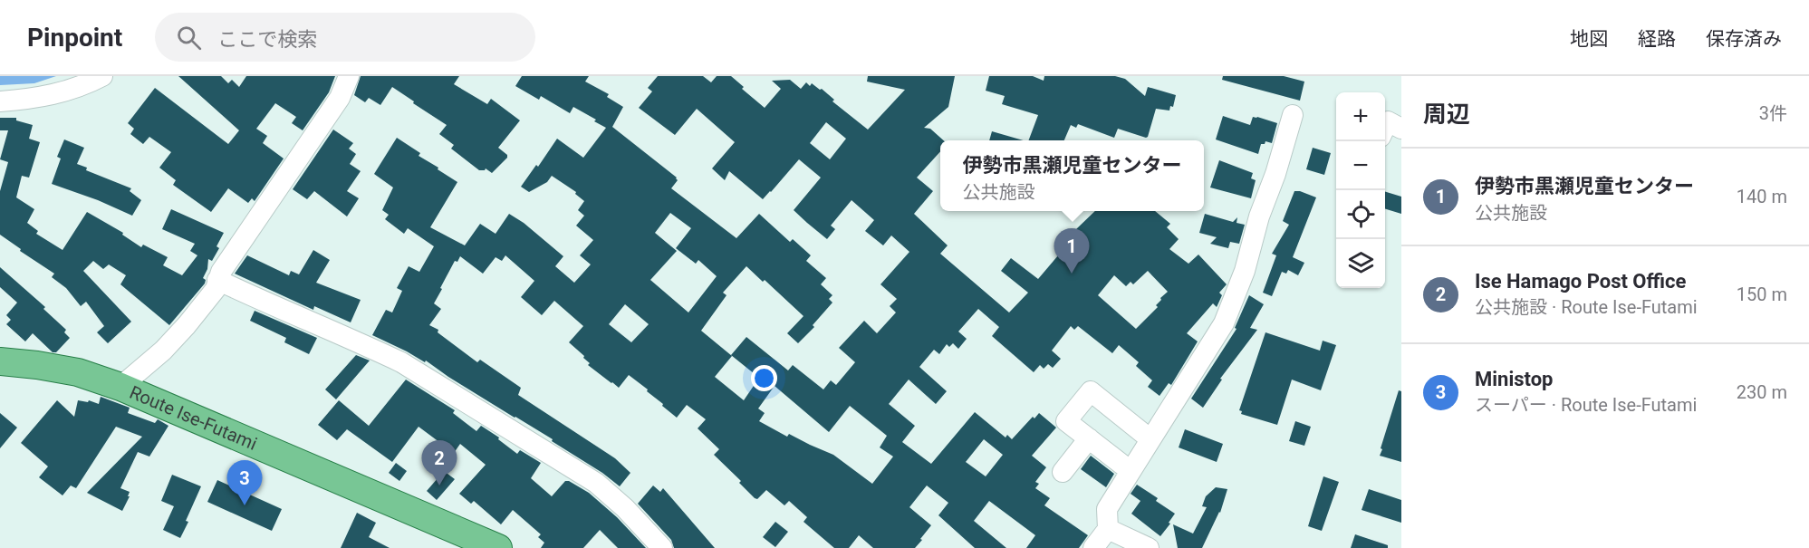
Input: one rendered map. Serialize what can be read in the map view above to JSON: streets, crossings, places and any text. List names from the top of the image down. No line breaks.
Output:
{"streets":{"main road":["Route Ise-Futami"]},"page":{"header":"Pinpoint","search":"ここで検索","nav":["地図","経路","保存済み"],"heading":["周辺","3件"],"map_buttons":["+","−"],"popup":["伊勢市黒瀬児童センター","公共施設"],"list":[{"mark":"1","name":"伊勢市黒瀬児童センター","note":"公共施設","value":"140 m"},{"mark":"2","name":"Ise Hamago Post Office","note":"公共施設 · Route Ise-Futami","value":"150 m"},{"mark":"3","name":"Ministop","note":"スーパー · Route Ise-Futami","value":"230 m"}],"pins":["1","2","3"]}}
